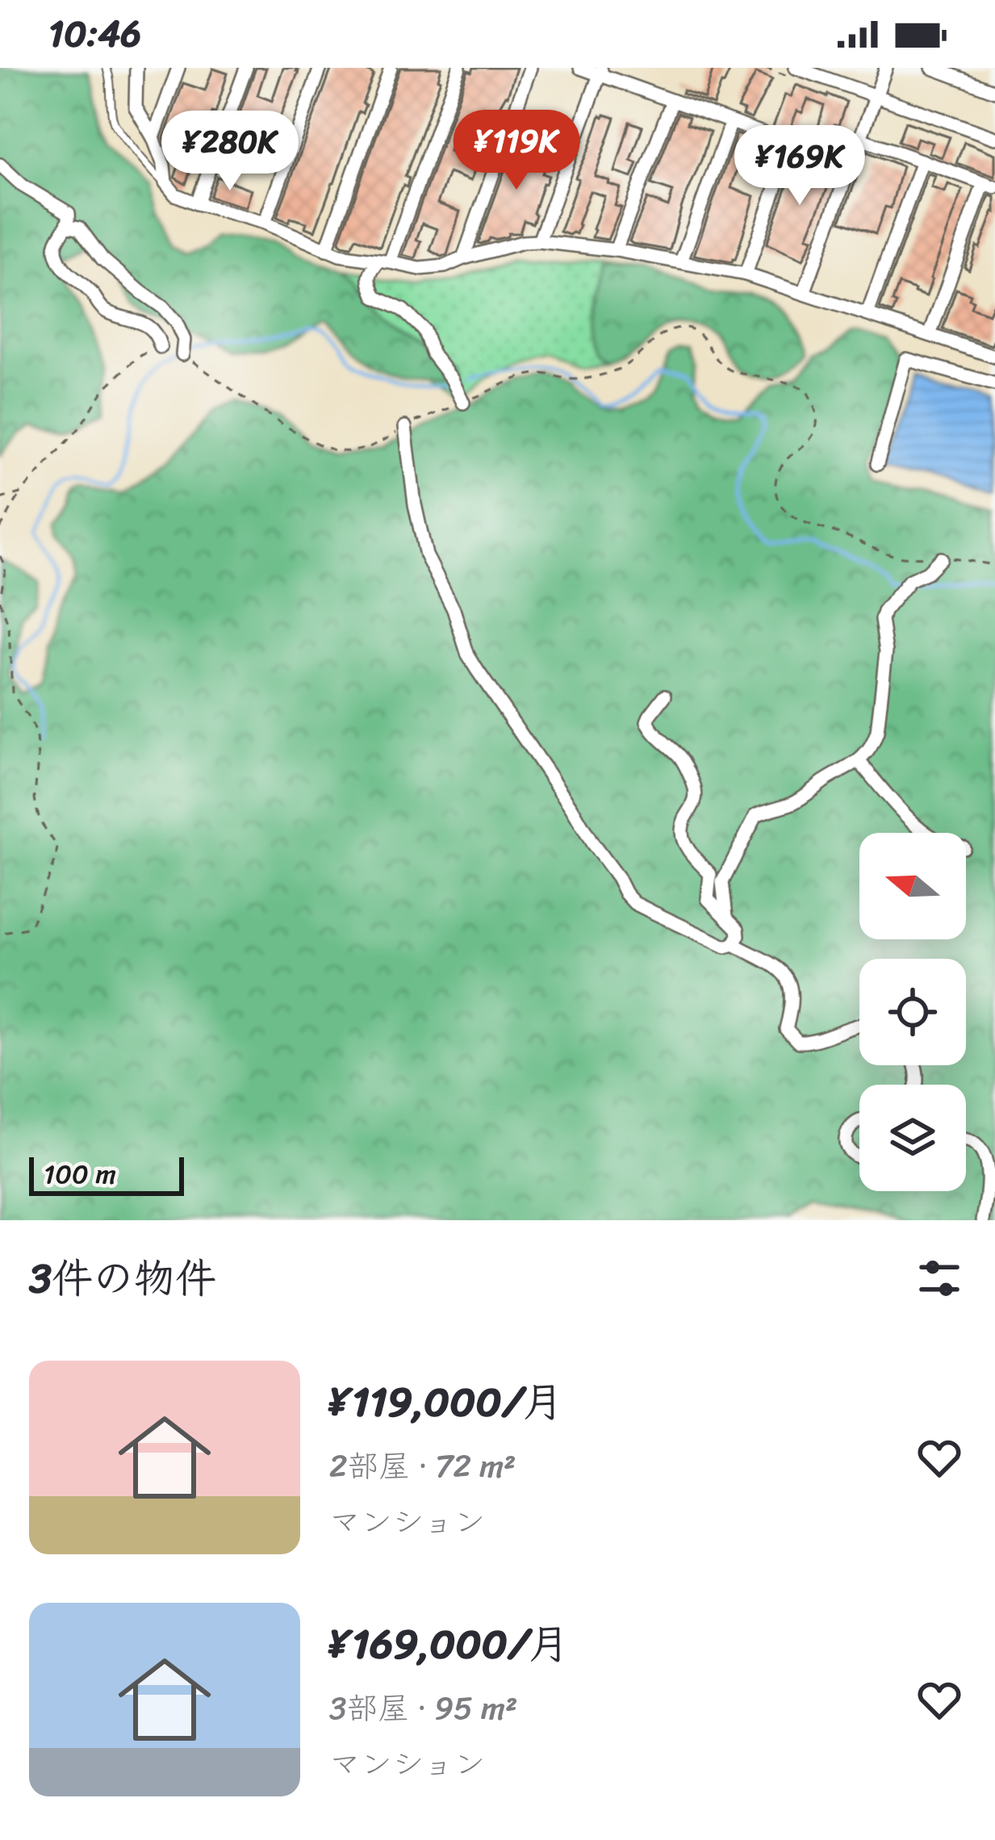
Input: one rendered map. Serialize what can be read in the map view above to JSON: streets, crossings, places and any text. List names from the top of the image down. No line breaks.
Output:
{"scale_bar":"100 m","north":"left","page":{"status":"10:46","price":["¥119K","¥280K","¥169K"],"scale":"100 m","heading":"3件の物件","list":[{"name":"¥119,000/月","note":"2部屋 · 72 m² · マンション"},{"name":"¥169,000/月","note":"3部屋 · 95 m² · マンション"}]}}
